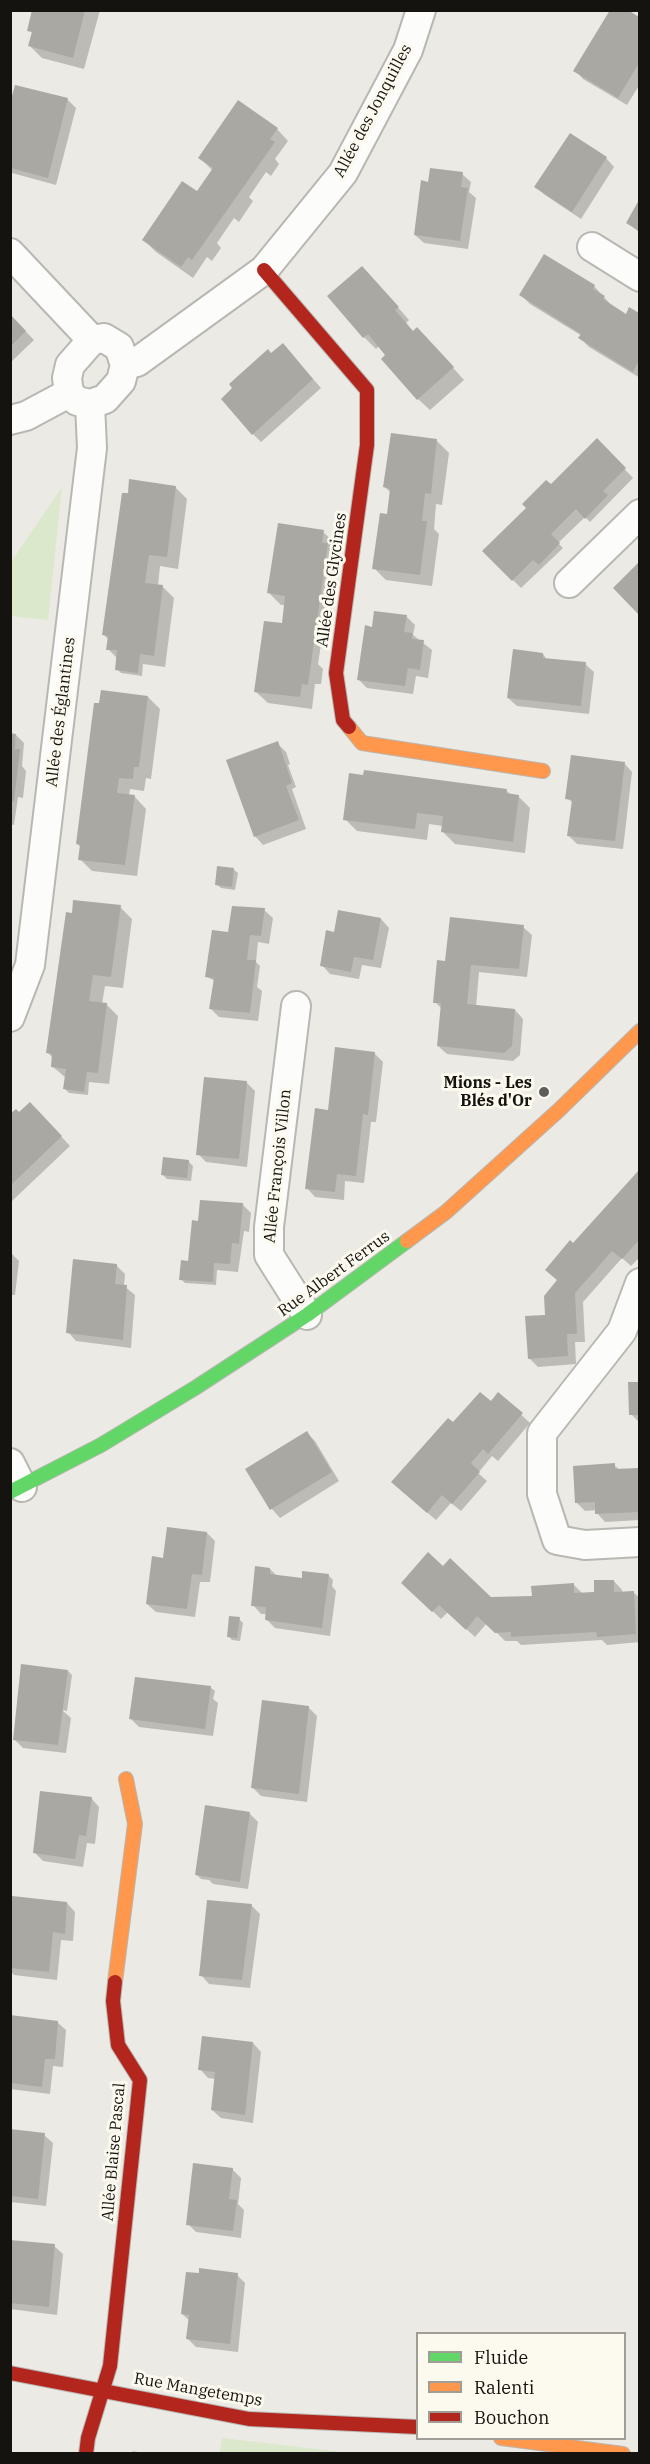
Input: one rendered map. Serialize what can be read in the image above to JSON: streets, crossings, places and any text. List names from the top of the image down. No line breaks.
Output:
{"streets":{"street":["Allée des Jonquilles","Allée des Glycines","Allée des Églantines","Allée François Villon","Rue Albert Ferrus","Allée Blaise Pascal","Rue Mangetemps"]},"crossings":[["Allée des Jonquilles","Allée des Glycines"],["Allée des Jonquilles","Allée des Églantines"],["Allée François Villon","Rue Albert Ferrus"],["Allée Blaise Pascal","Rue Mangetemps"]],"places":["Mions - Les Blés d'Or"],"legend":["Fluide","Ralenti","Bouchon"]}
